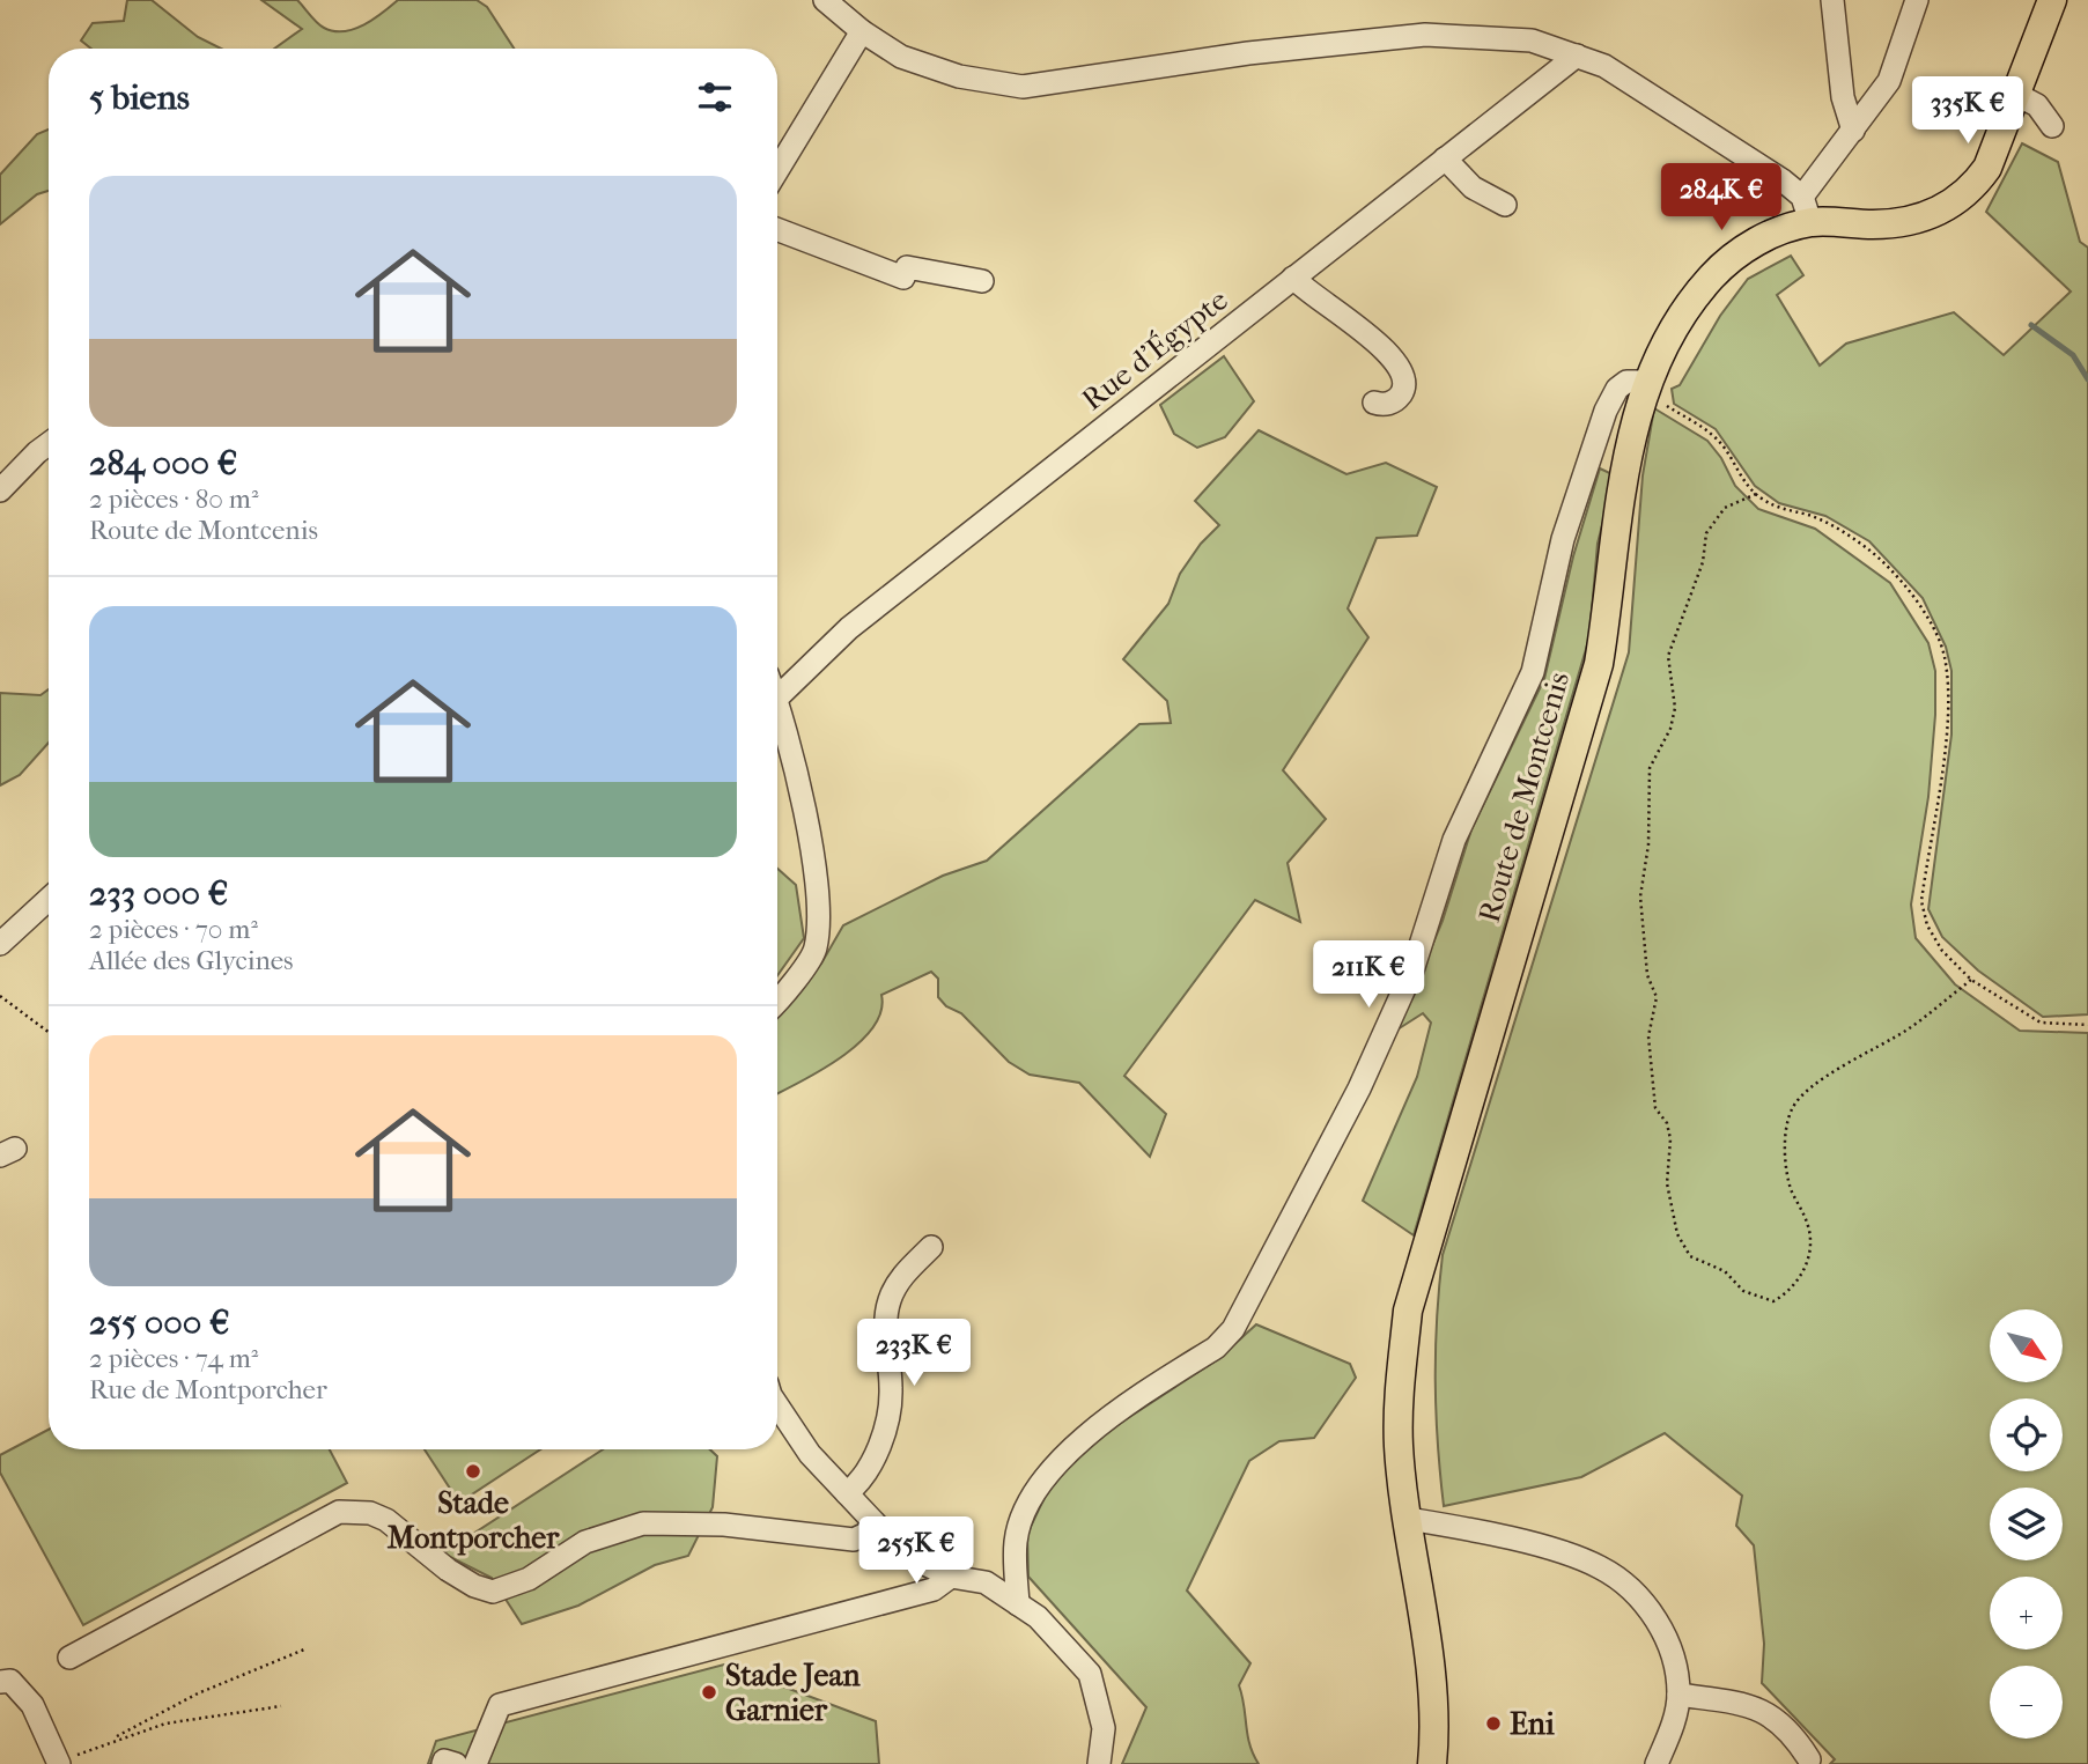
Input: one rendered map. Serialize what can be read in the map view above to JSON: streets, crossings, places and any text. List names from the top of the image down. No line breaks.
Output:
{"streets":{"main road":["Route de Montcenis"],"street":["Rue d'Égypte"]},"places":["Stade Montporcher","Stade Jean Garnier","Eni"],"north":"bottom right","page":{"heading":"5 biens","price":["335K €","284K €","211K €","233K €","255K €"],"list":[{"name":"284 000 €","note":"2 pièces · 80 m² · Route de Montcenis"},{"name":"233 000 €","note":"2 pièces · 70 m² · Allée des Glycines"},{"name":"255 000 €","note":"2 pièces · 74 m² · Rue de Montporcher"}],"map_buttons":["+","−"]}}
